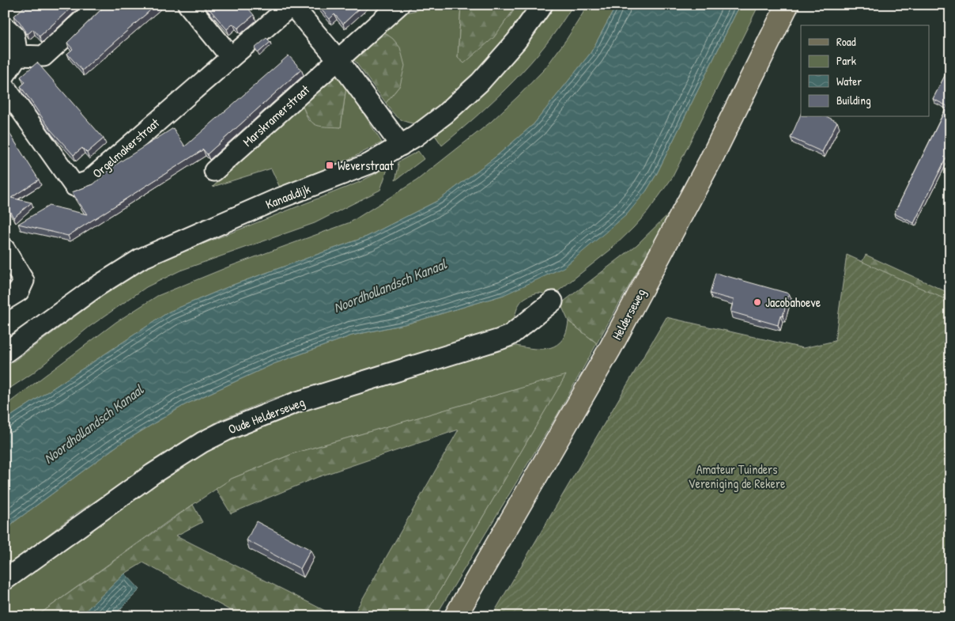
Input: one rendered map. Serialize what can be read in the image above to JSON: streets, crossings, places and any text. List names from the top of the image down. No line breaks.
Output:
{"streets":{"main road":["Helderseweg"],"street":["Marskramerstraat","Orgelmakerstraat","Kanaaldijk","Oude Helderseweg"]},"water":["Noordhollandsch Kanaal"],"parks":["Amateur Tuinders Vereniging de Rekere"],"places":{"transit":["Weverstraat"],"other":["Jacobahoeve"]},"legend":["Road","Park","Water","Building"]}
